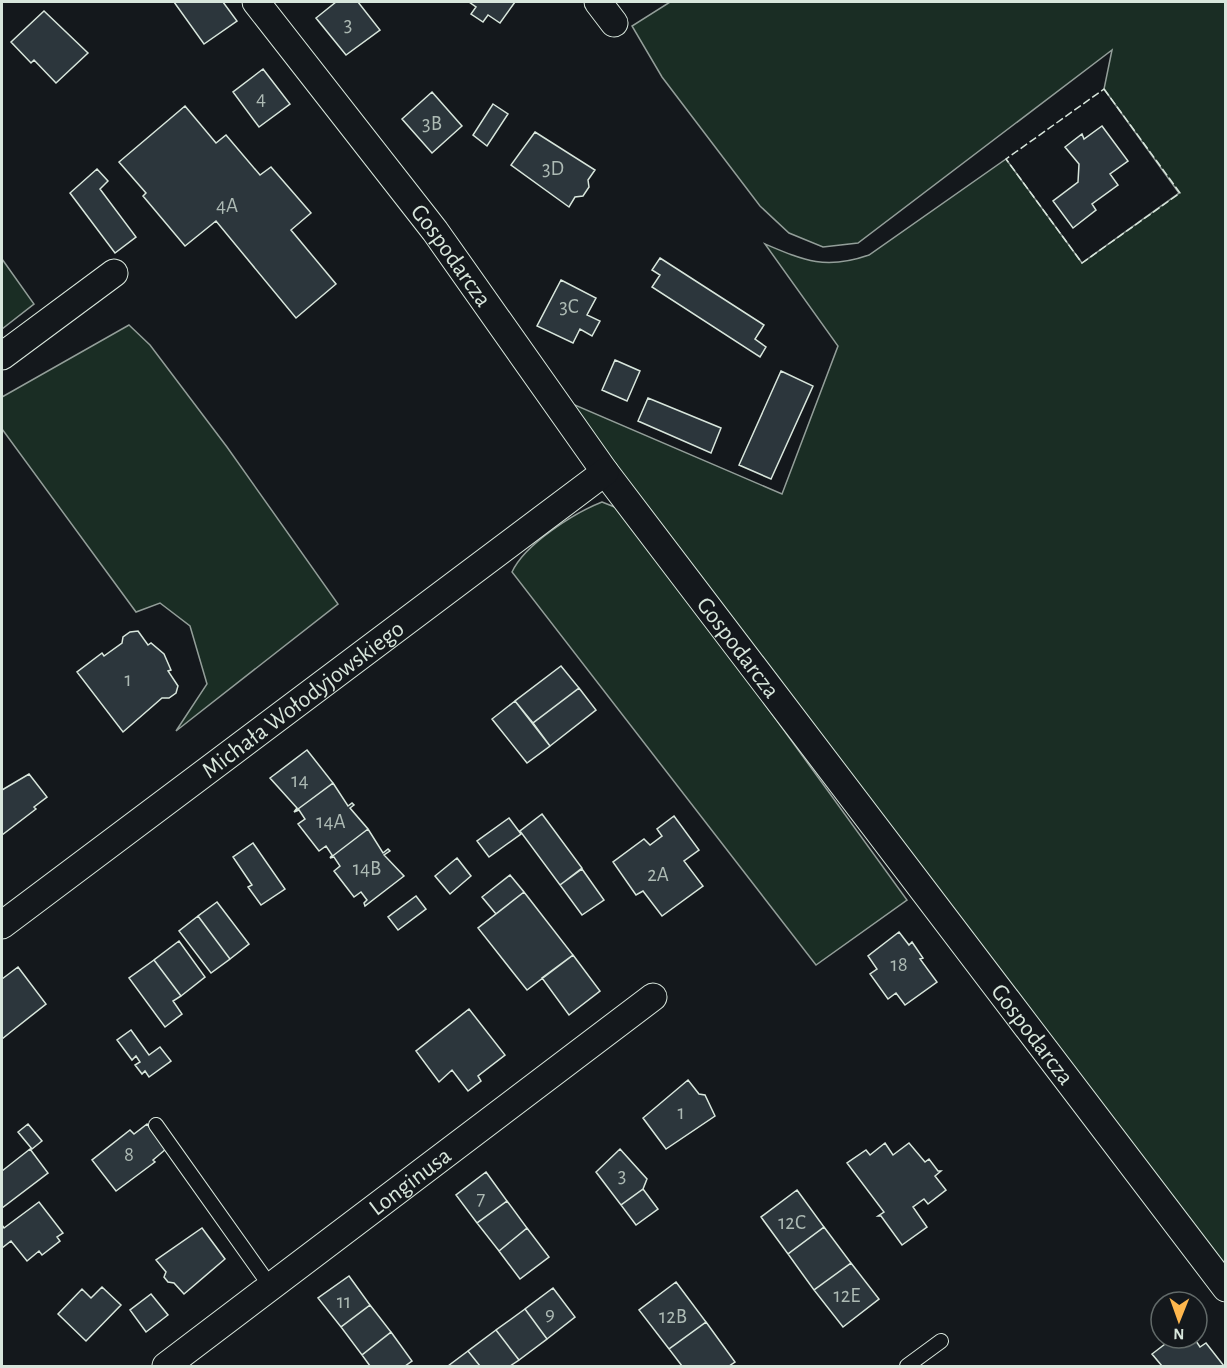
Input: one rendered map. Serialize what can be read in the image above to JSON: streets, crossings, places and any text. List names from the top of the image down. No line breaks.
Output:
{"streets":{"street":["Gospodarcza","Michała Wołodyjowskiego","Longinusa"]},"crossings":[["Gospodarcza","Michała Wołodyjowskiego"]],"house_numbers":["3","4","3B","3D","4A","3C","1","14","14A","14B","2A","18","1","8","3","7","12C","12E","11","9","12B"],"north":"bottom"}
